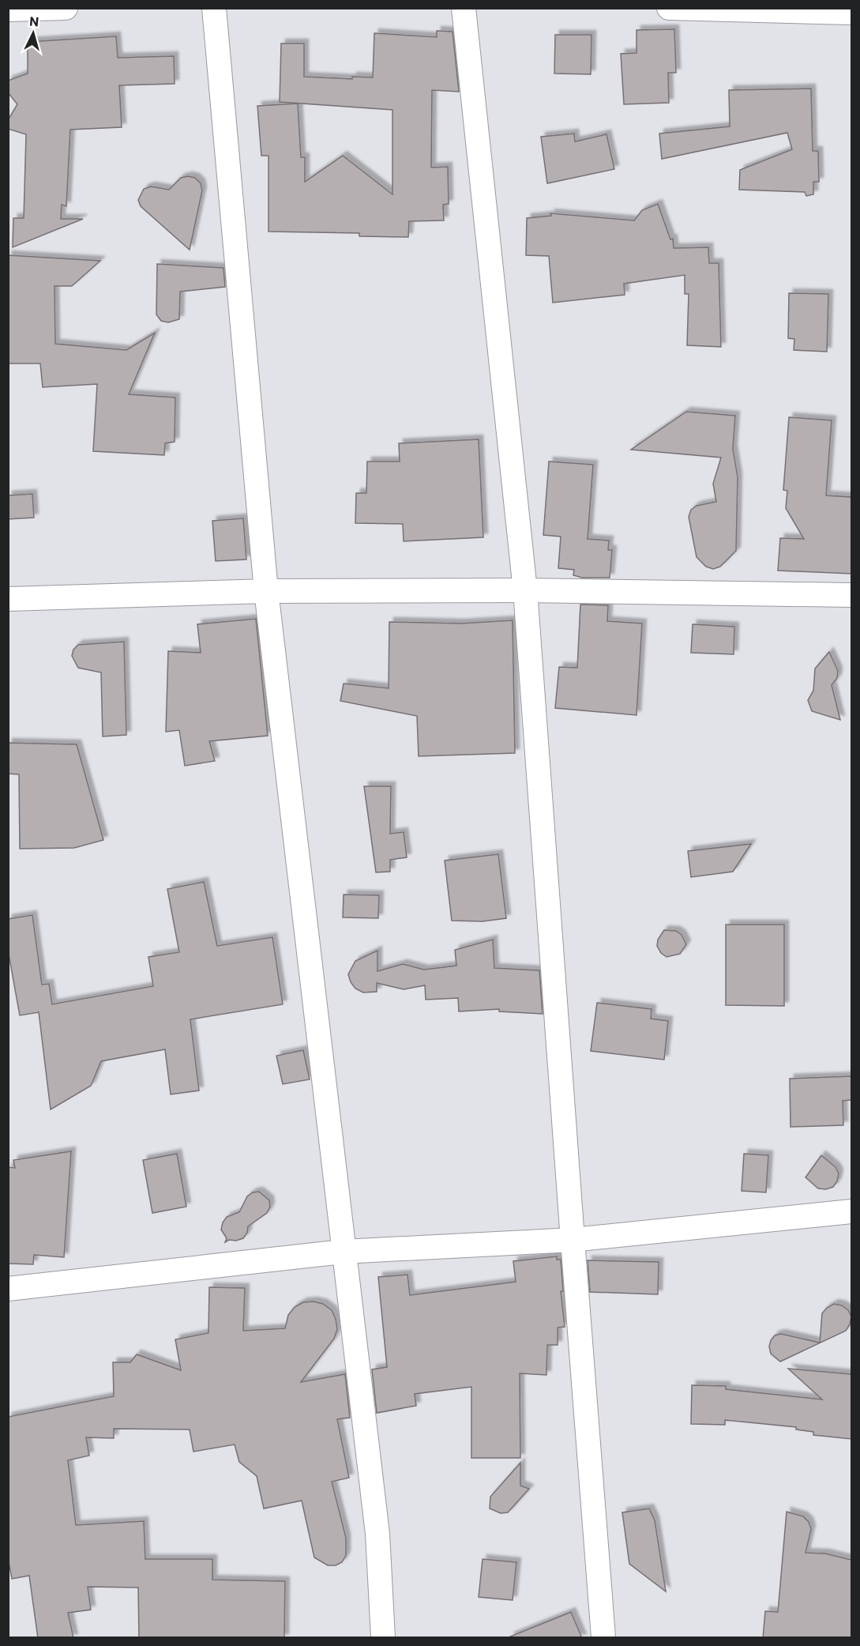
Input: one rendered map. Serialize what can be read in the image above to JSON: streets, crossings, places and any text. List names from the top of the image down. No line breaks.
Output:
{"north":"top"}
